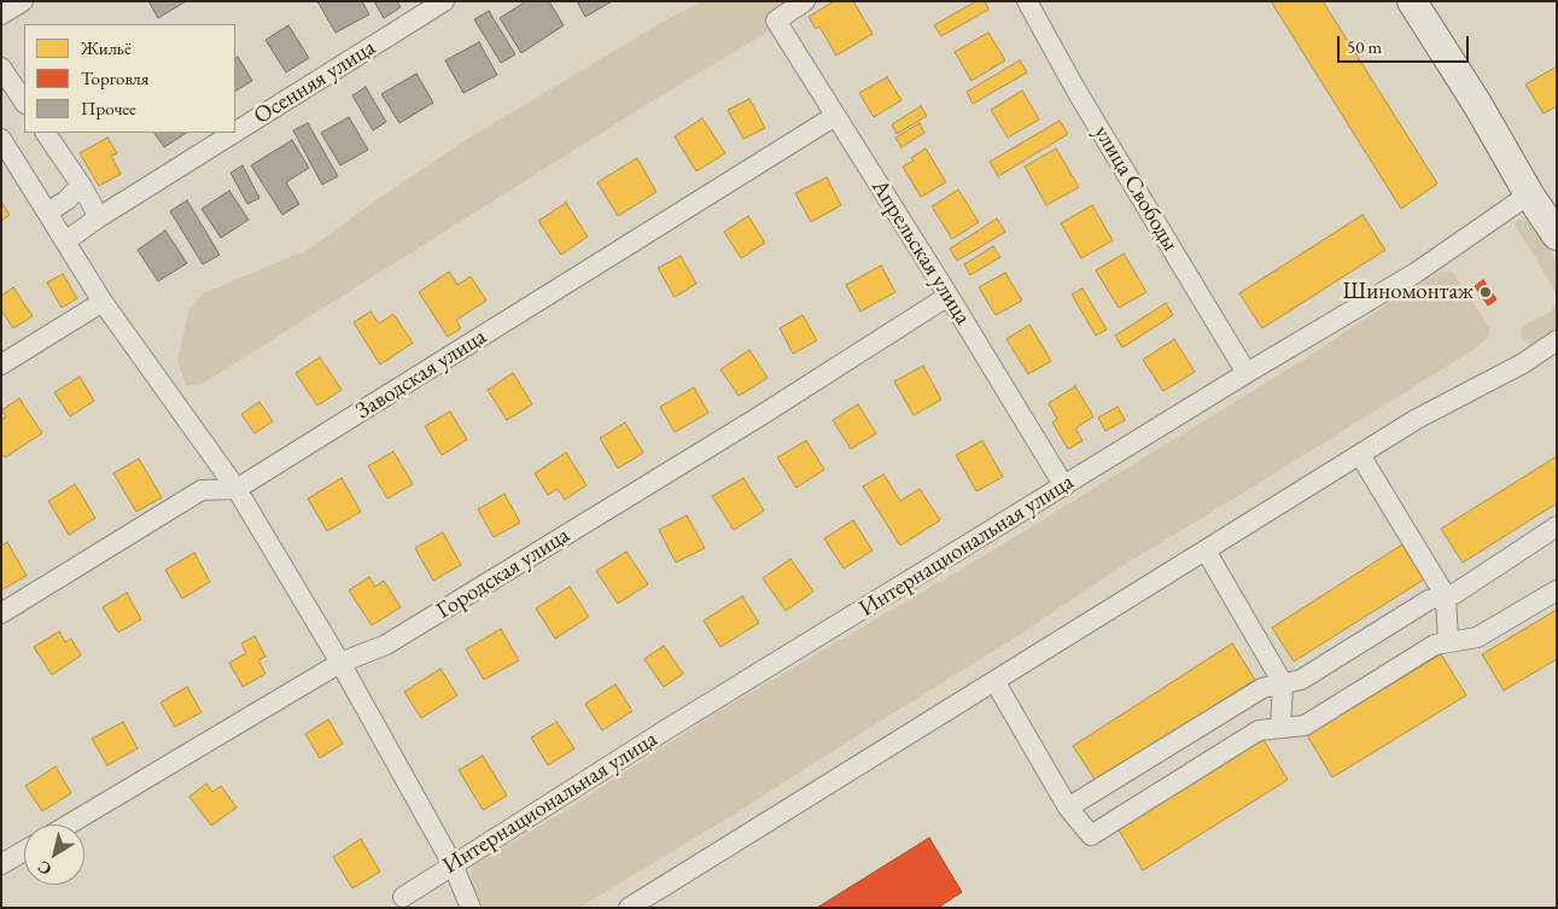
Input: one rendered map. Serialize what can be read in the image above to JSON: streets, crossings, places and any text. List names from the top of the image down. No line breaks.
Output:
{"streets":{"street":["Осенняя улица","улица Свободы","Апрельская улица","Заводская улица","Интернациональная улица","Городская улица"]},"crossings":[["улица Свободы","Интернациональная улица"],["Апрельская улица","Заводская улица"],["Апрельская улица","Интернациональная улица"],["Апрельская улица","Городская улица"]],"places":["Шиномонтаж"],"legend":["Жильё","Торговля","Прочее"],"scale_bar":"50 m","north":"bottom left"}
